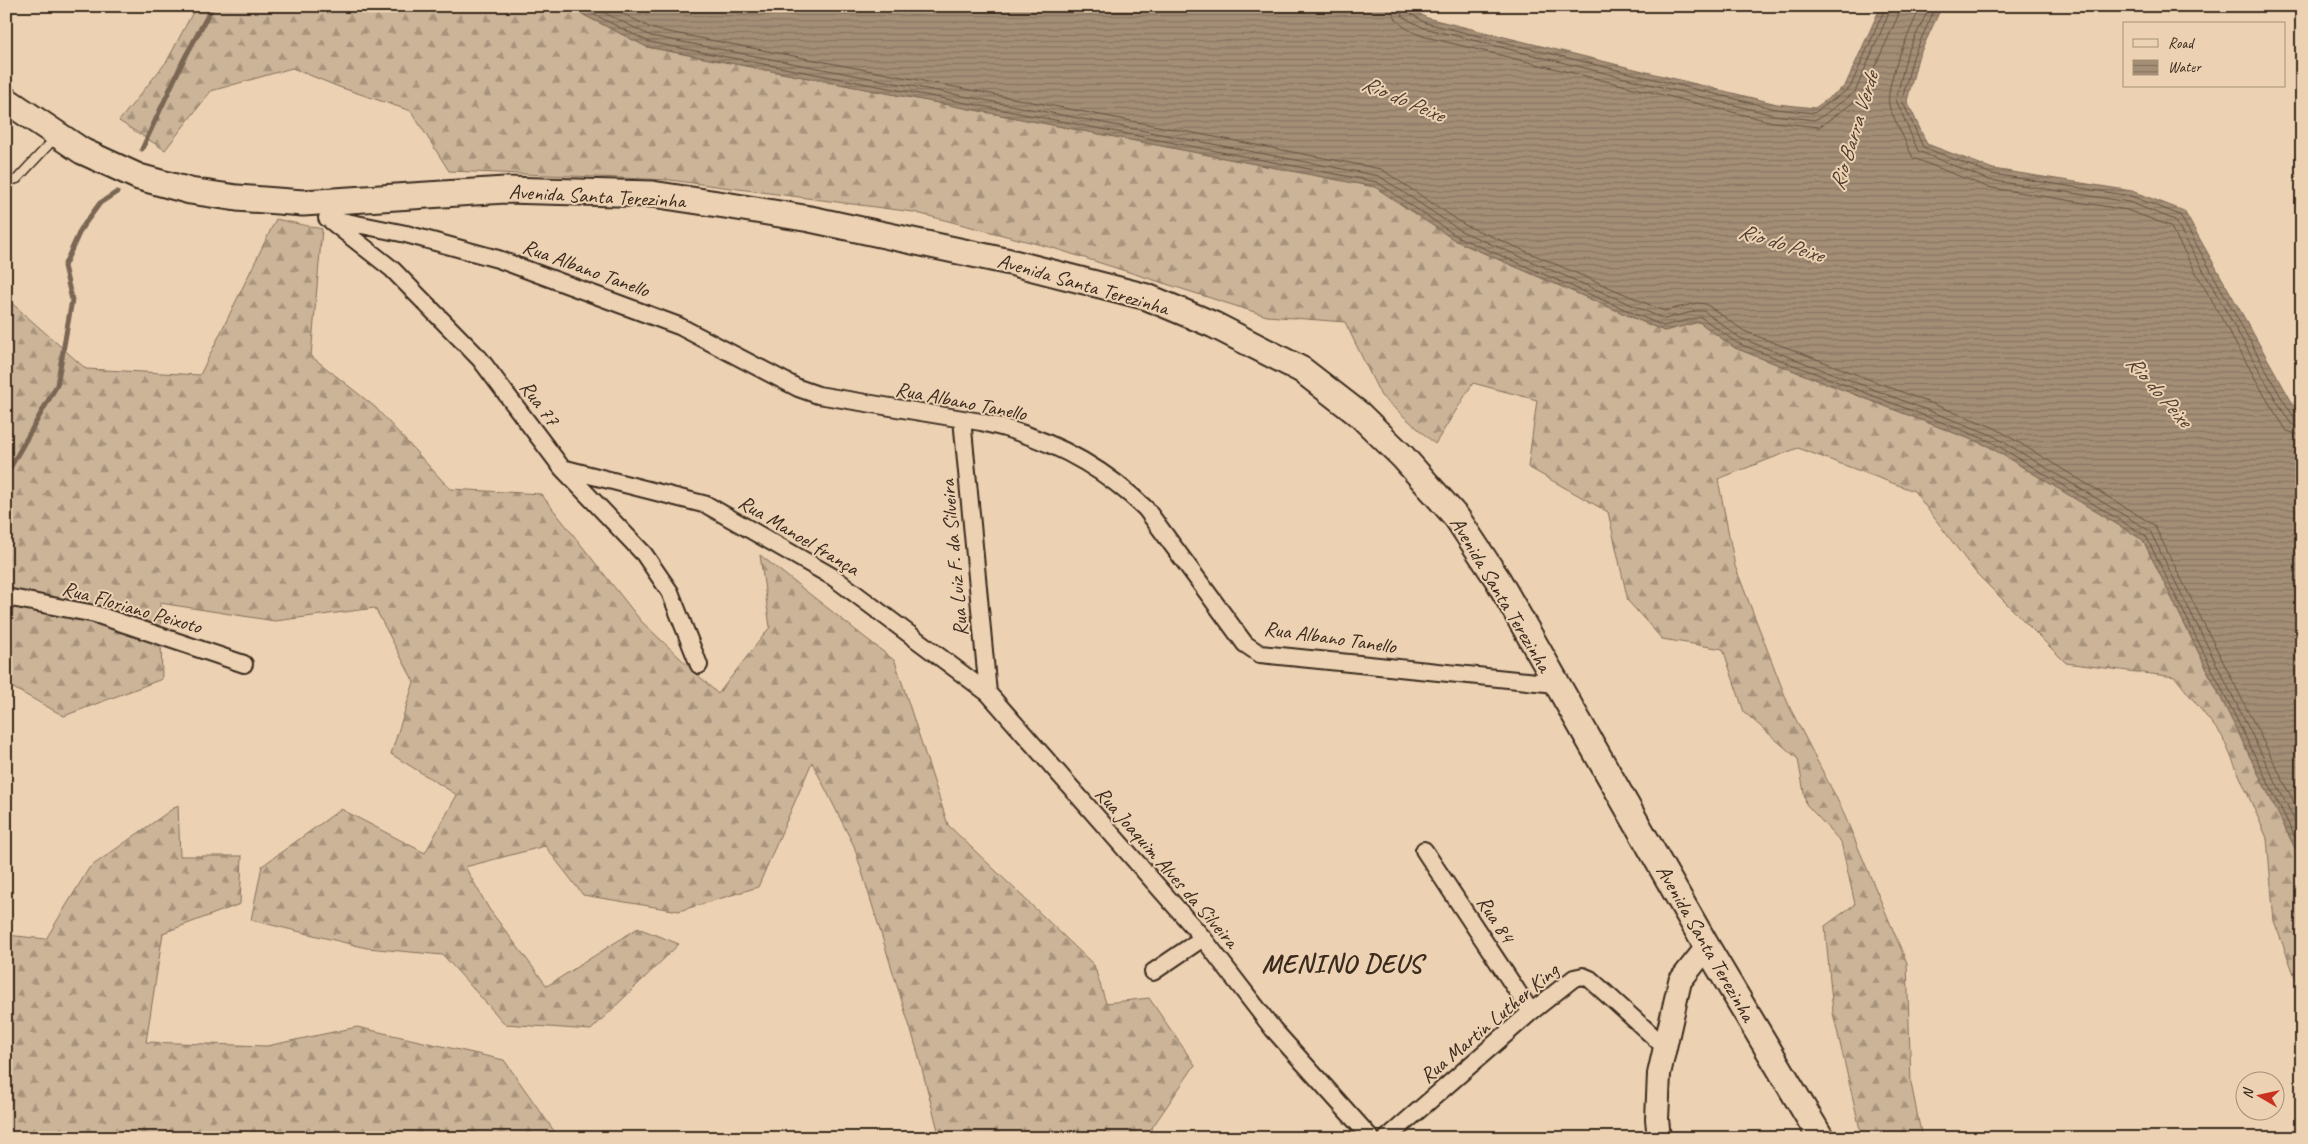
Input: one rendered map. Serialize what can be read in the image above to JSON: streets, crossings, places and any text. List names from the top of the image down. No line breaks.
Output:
{"streets":{"main road":["Avenida Santa Terezinha"],"street":["Rua Albano Tanello","Rua 77","Rua Manoel frança","Rua Luiz F. da Silveira","Rua Floriano Peixoto","Rua Joaquim Alves da Silveira","Rua 84","Rua Martin Luther King"]},"crossings":[["Avenida Santa Terezinha","Rua Albano Tanello"],["Avenida Santa Terezinha","Rua 77"],["Rua Albano Tanello","Rua 77"],["Rua Albano Tanello","Rua Luiz F. da Silveira"],["Rua 77","Rua Manoel frança"],["Rua Manoel frança","Rua Luiz F. da Silveira"],["Rua Manoel frança","Rua Joaquim Alves da Silveira"],["Rua Luiz F. da Silveira","Rua Joaquim Alves da Silveira"],["Rua 84","Rua Martin Luther King"]],"districts":["MENINO DEUS"],"water":["Rio do Peixe","Rio Barra Verde"],"legend":["Road","Water"],"north":"left"}
